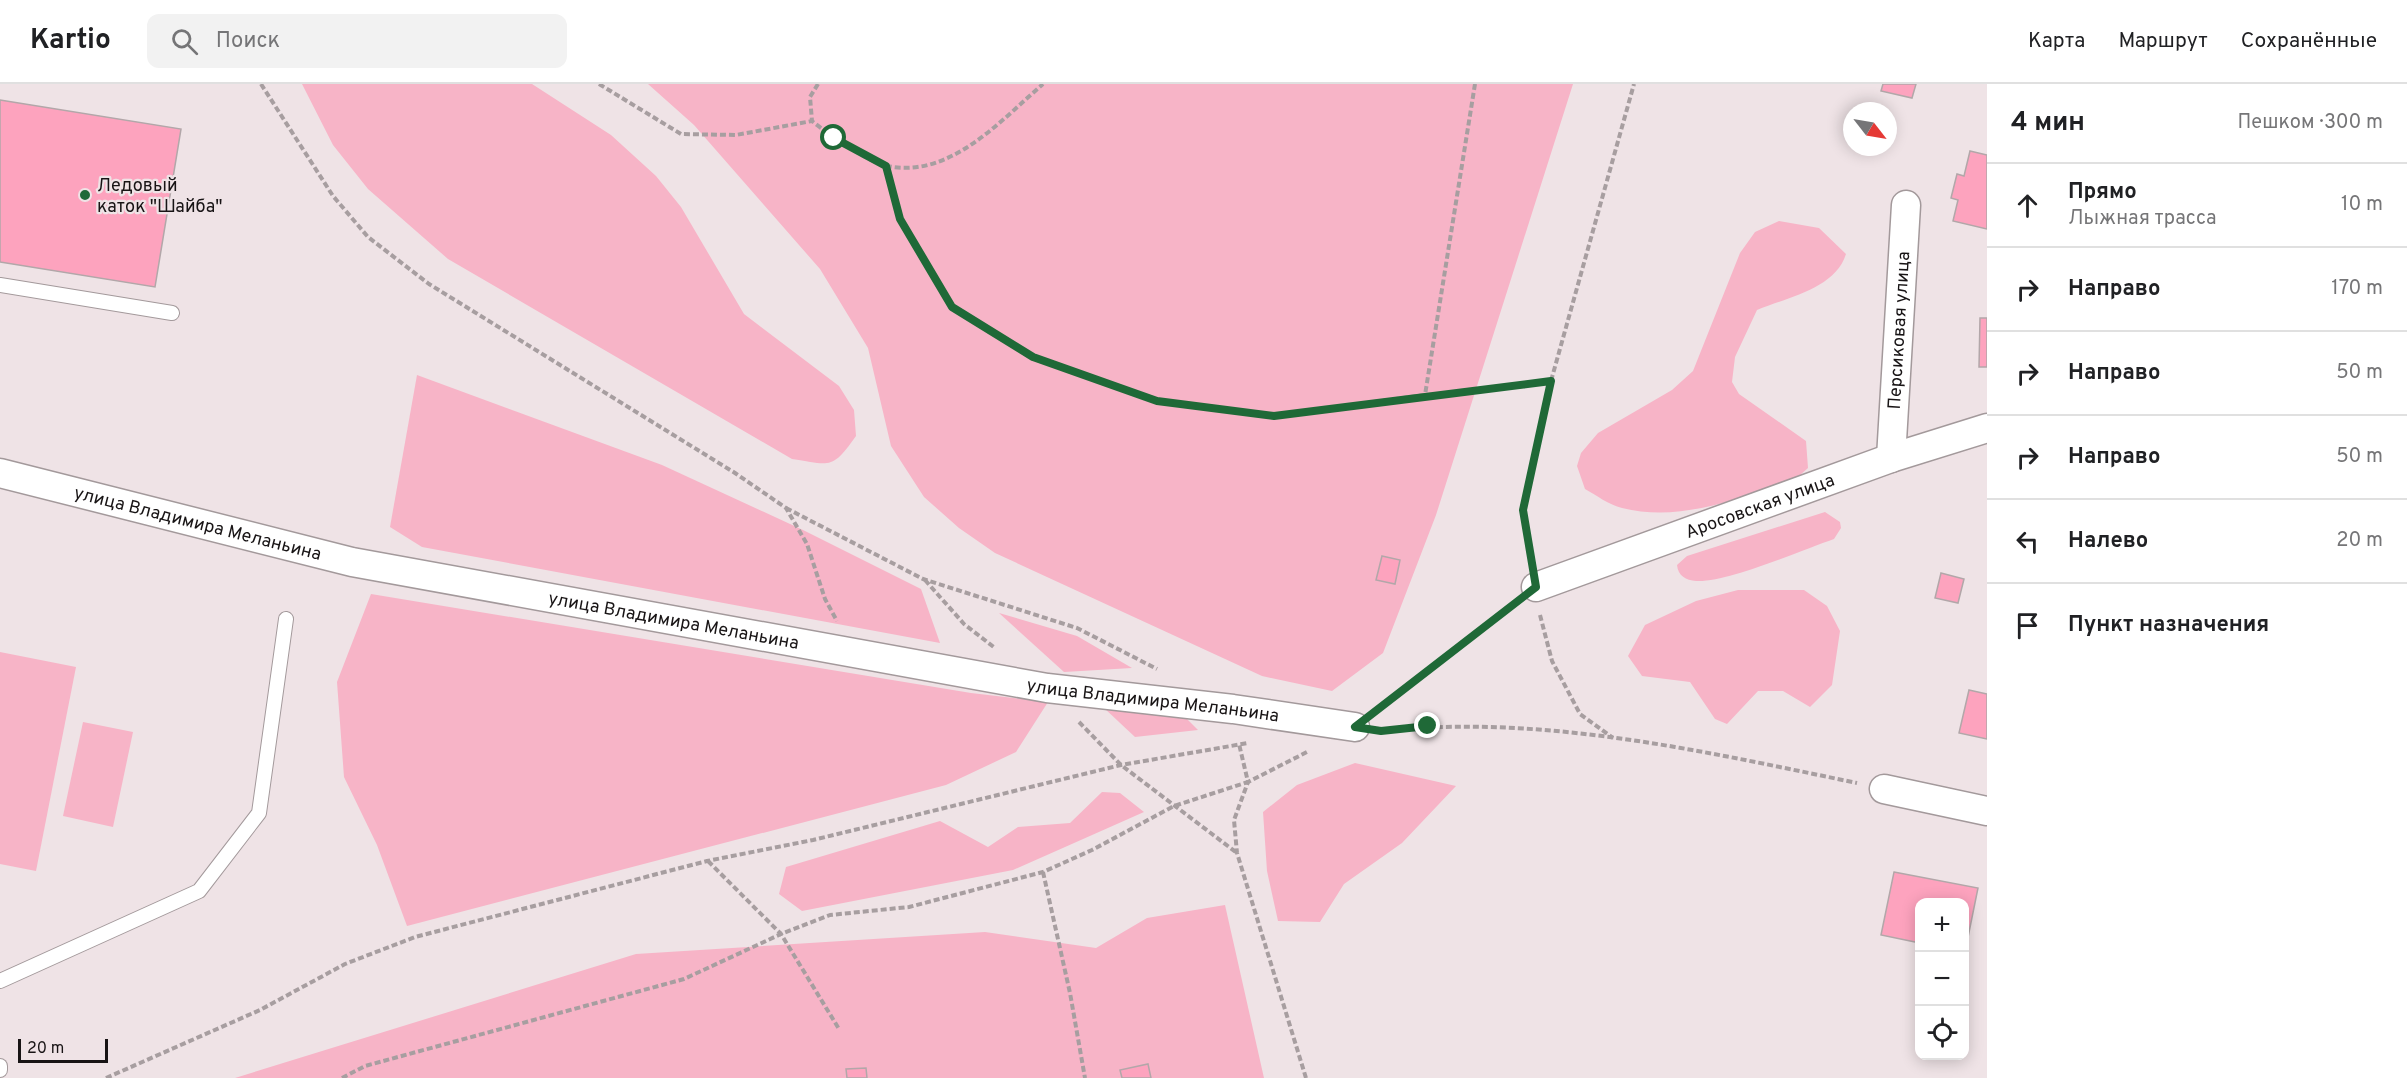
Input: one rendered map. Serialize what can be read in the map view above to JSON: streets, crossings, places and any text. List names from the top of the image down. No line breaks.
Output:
{"streets":{"street":["Персиковая улица","Аросовская улица","улица Владимира Меланьина"]},"crossings":[["Персиковая улица","Аросовская улица"]],"places":["Ледовый каток \"Шайба\""],"scale_bar":"20 m","north":"bottom right","page":{"header":"Kartio","search":"Поиск","nav":["Карта","Маршрут","Сохранённые"],"heading":["4 мин","Пешком · 300 m"],"list":[["Прямо","Лыжная трасса","10 m"],["Направо","170 m"],["Направо","50 m"],["Направо","50 m"],["Налево","20 m"],"Пункт назначения"],"map_buttons":["+","−"],"scale":"20 m"}}
